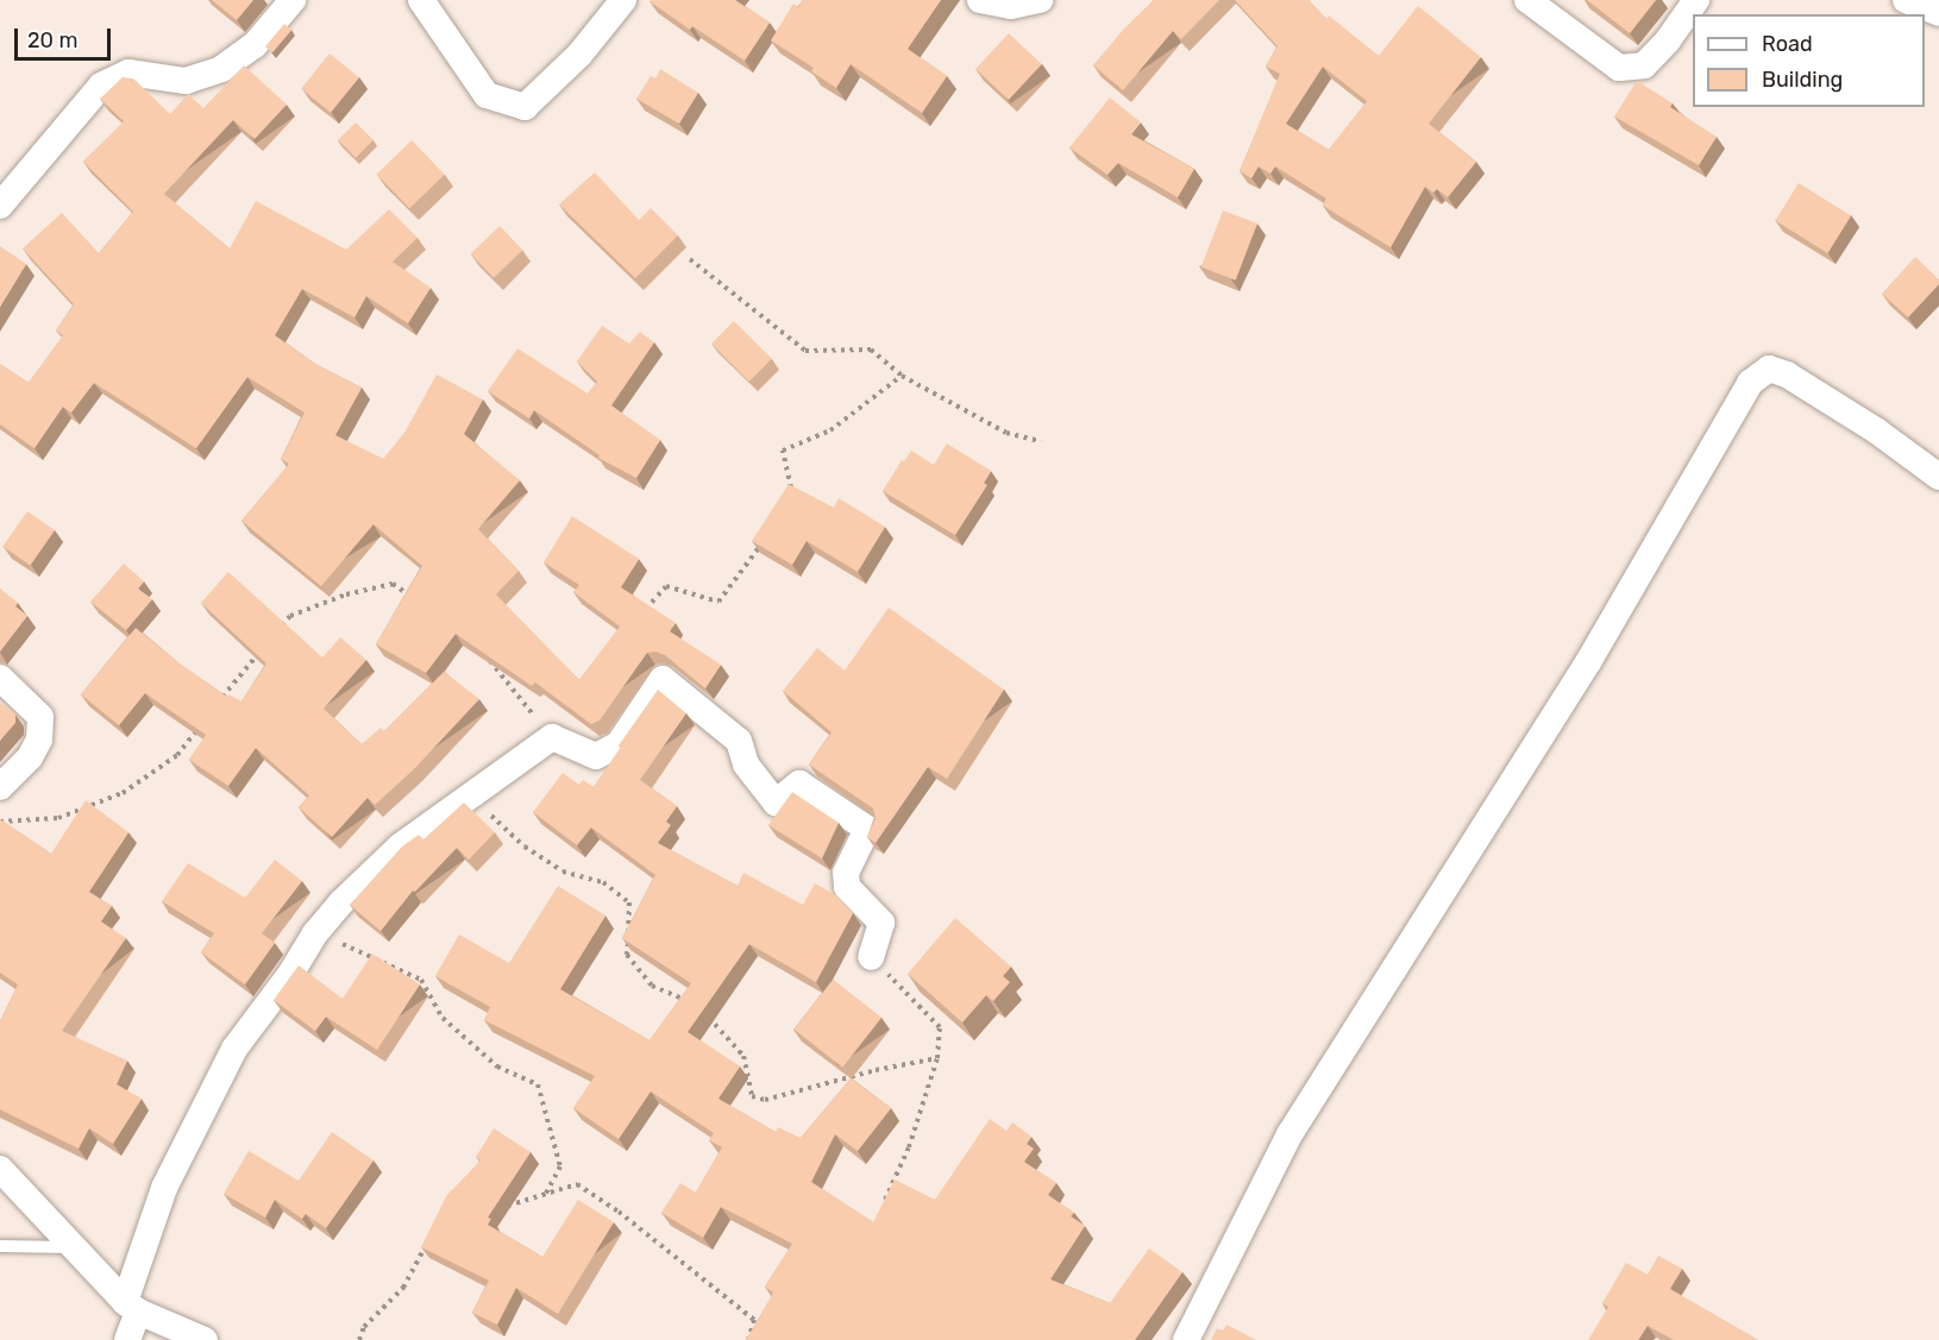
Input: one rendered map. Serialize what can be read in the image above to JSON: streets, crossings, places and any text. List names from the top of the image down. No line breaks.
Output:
{"legend":["Road","Building"],"scale_bar":"20 m"}
